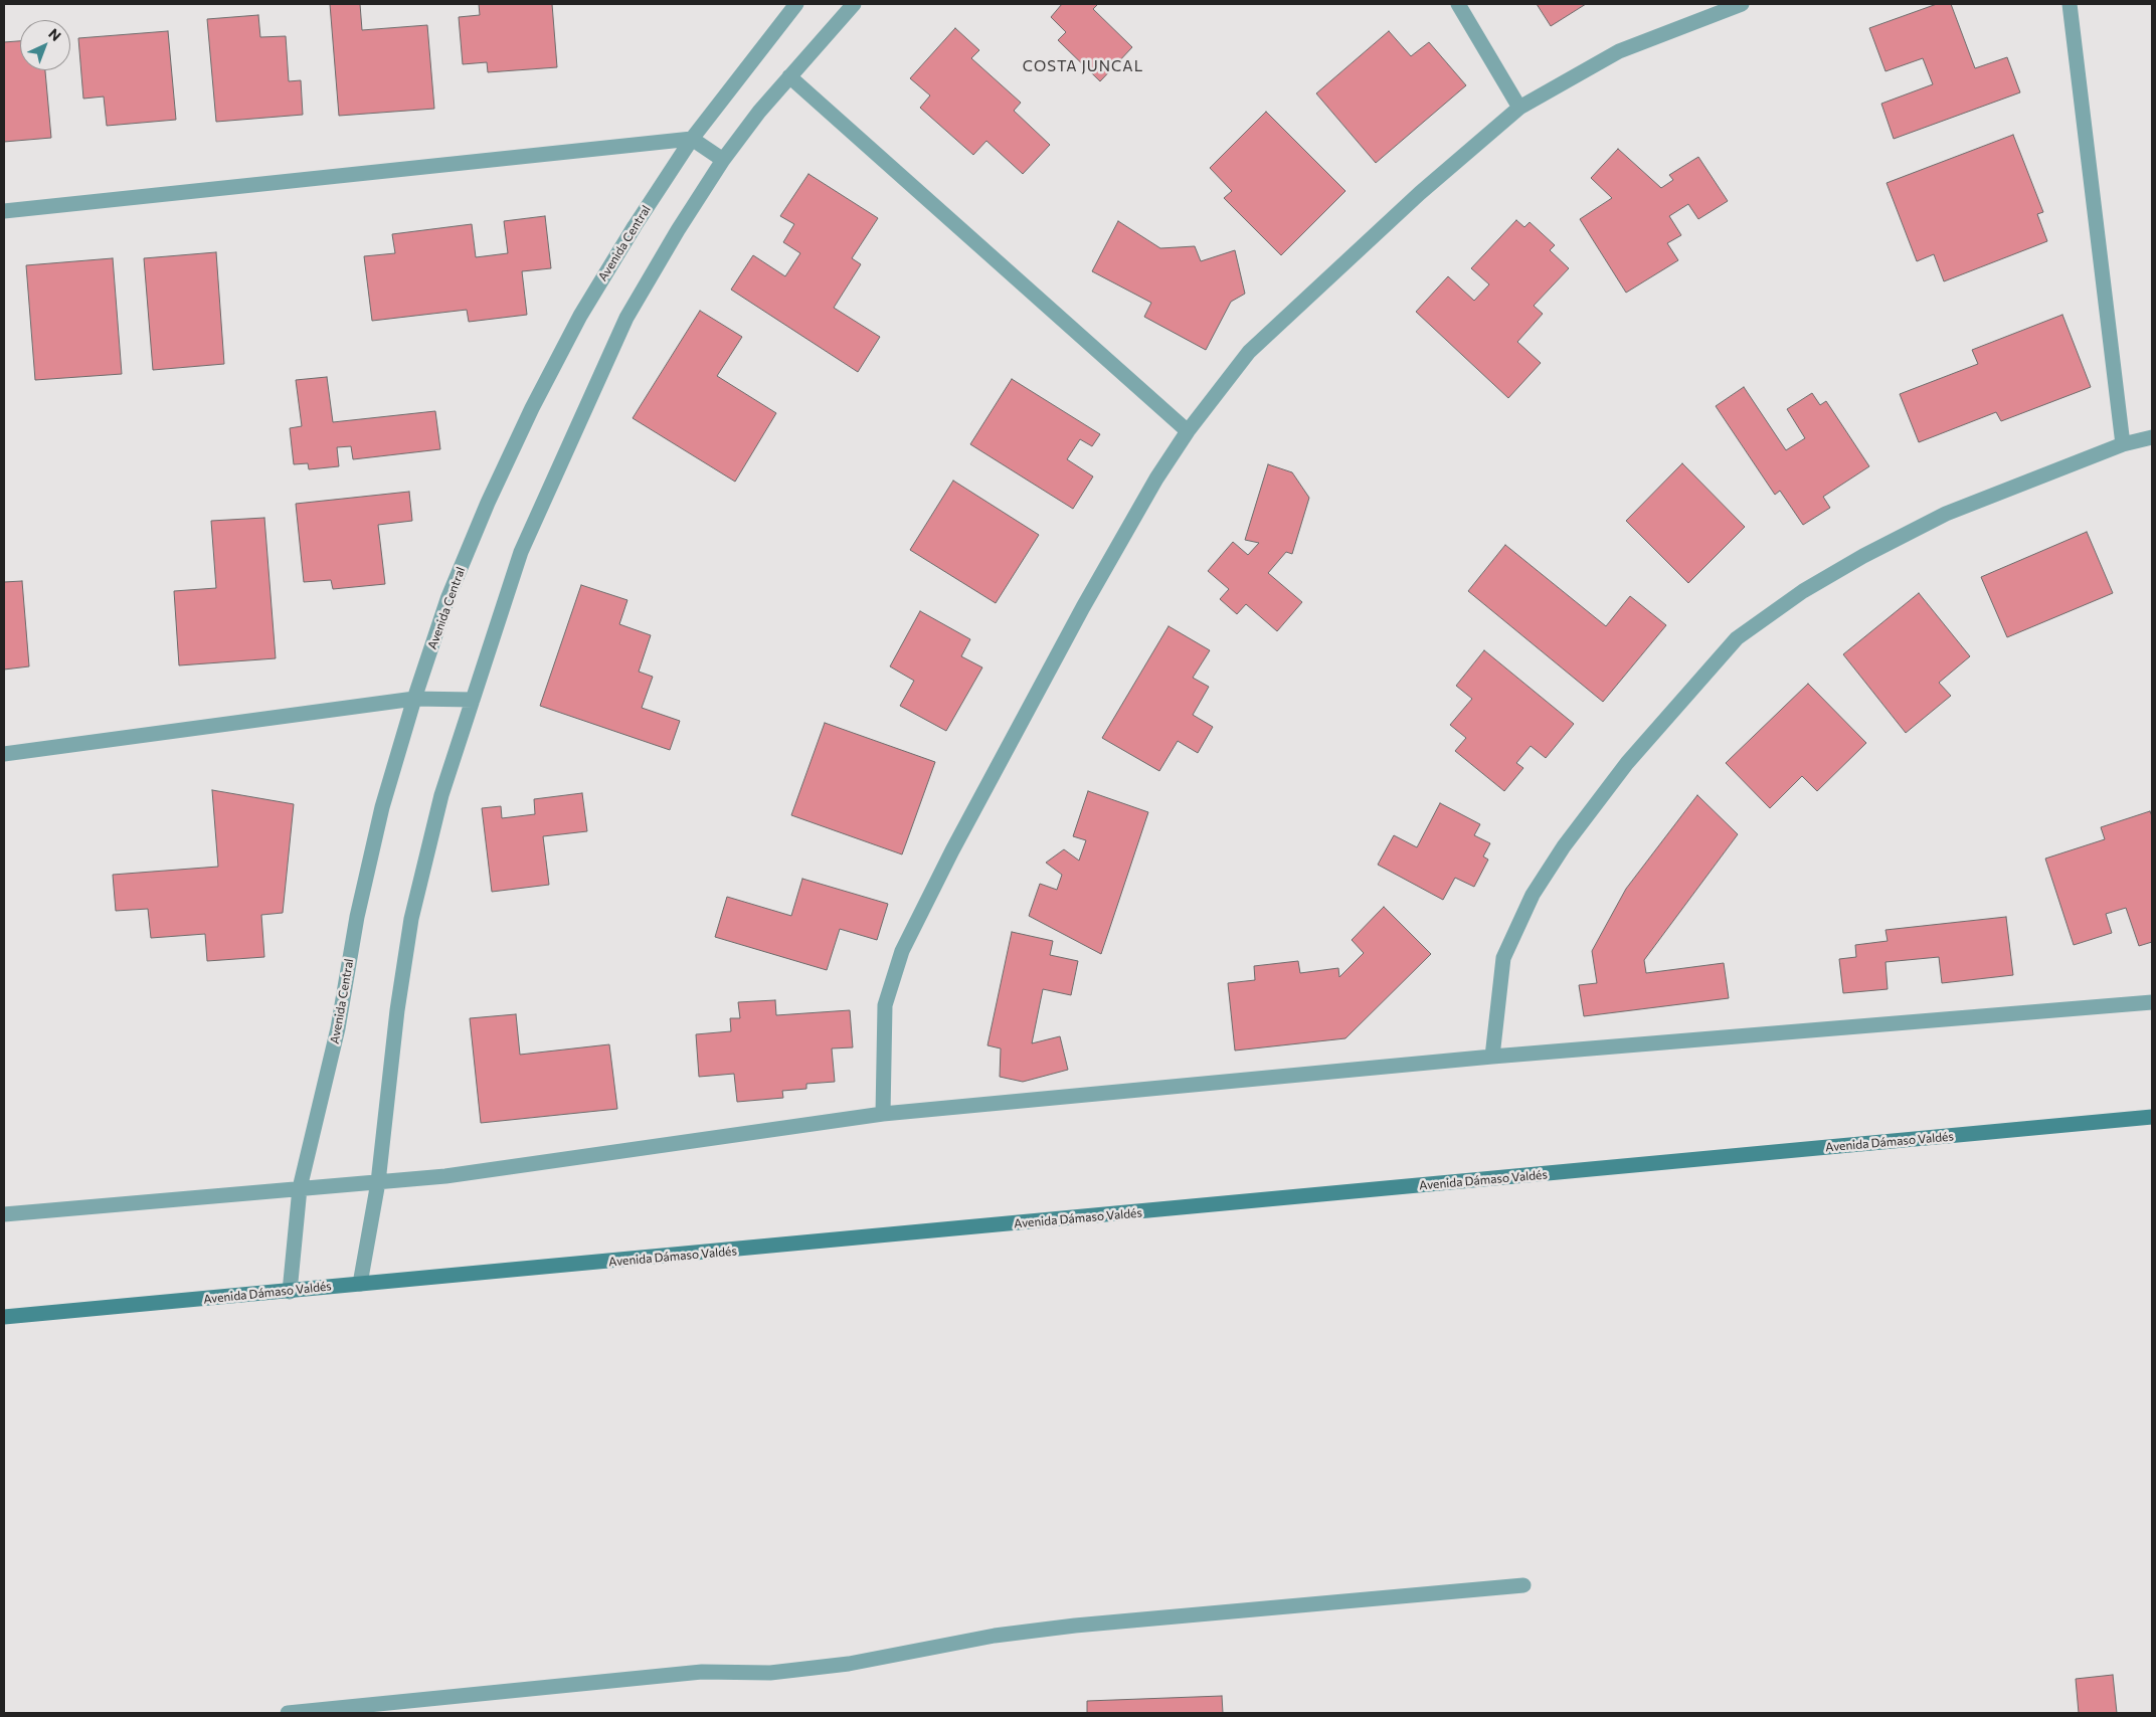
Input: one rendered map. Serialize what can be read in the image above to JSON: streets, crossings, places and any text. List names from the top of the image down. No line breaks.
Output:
{"streets":{"street":["Avenida Central","Avenida Dámaso Valdés"]},"crossings":[["Avenida Central","Avenida Dámaso Valdés"]],"districts":["COSTA JUNCAL"],"north":"top right"}
